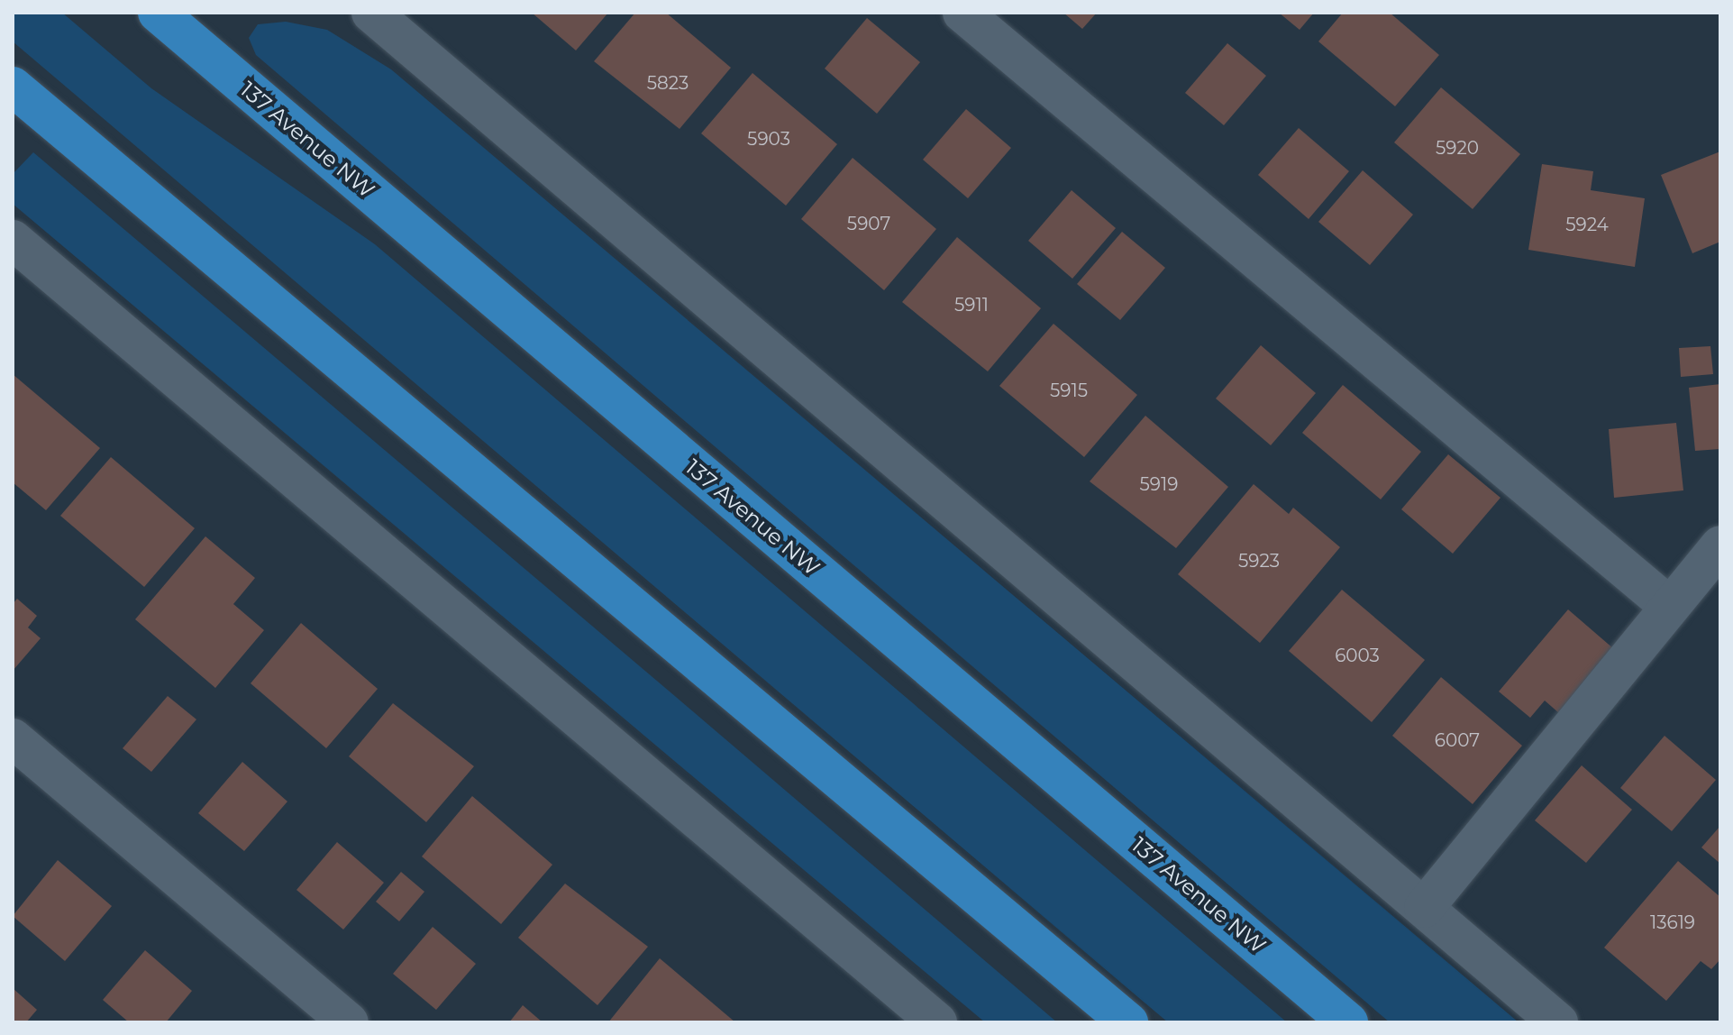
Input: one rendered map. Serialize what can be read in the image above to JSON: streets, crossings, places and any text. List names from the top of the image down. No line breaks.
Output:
{"streets":{"main road":["137 Avenue NW"]},"house_numbers":["5823","5903","5920","5907","5924","5911","5915","5919","5923","6003","6007","13619"]}
